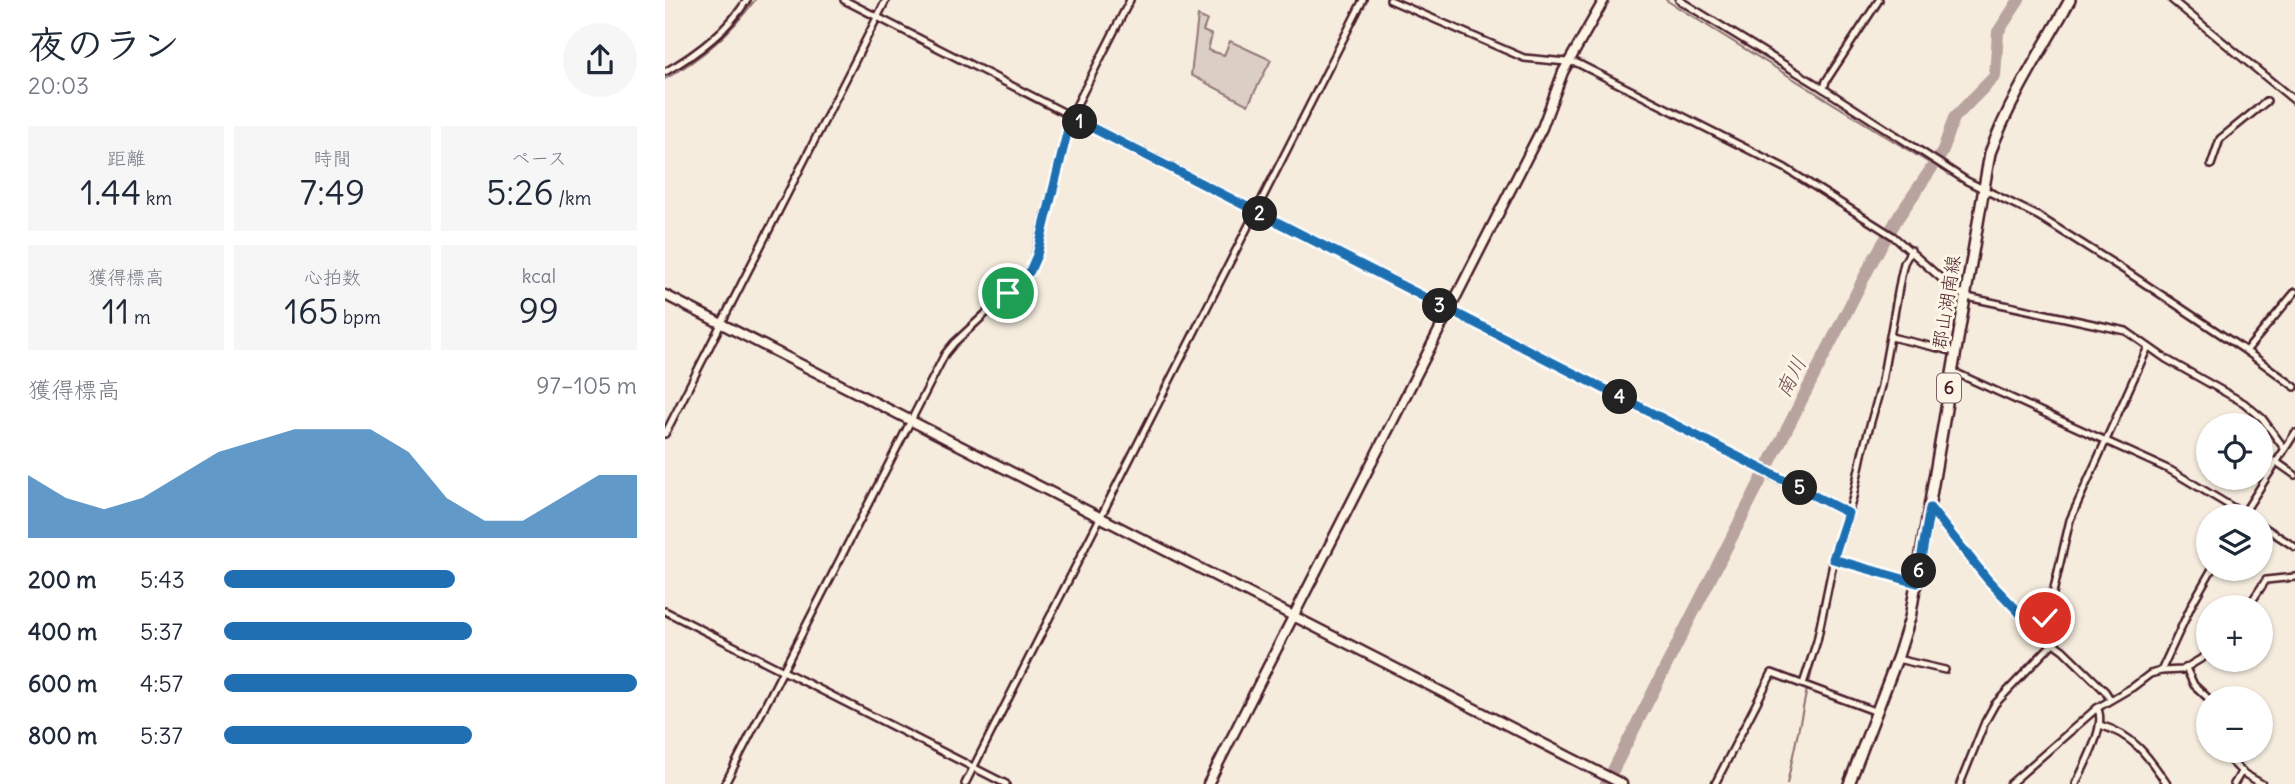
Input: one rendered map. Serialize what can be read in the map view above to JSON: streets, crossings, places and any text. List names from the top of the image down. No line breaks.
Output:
{"streets":{"main road":["郡山湖南線","6"]},"water":["南川"],"page":{"heading":["夜のラン","20:03"],"pins":["1","2","3","4","5","6"],"stats":[["距離","1.44 km"],["時間","7:49"],["ペース","5:26 /km"],["獲得標高","11 m"],["心拍数","165 bpm"],["kcal","99"]],"chart":["獲得標高","97–105 m"],"map_buttons":["+","−"],"list":[{"name":"200 m","note":"5:43"},{"name":"400 m","note":"5:37"},{"name":"600 m","note":"4:57"},{"name":"800 m","note":"5:37"}]}}
